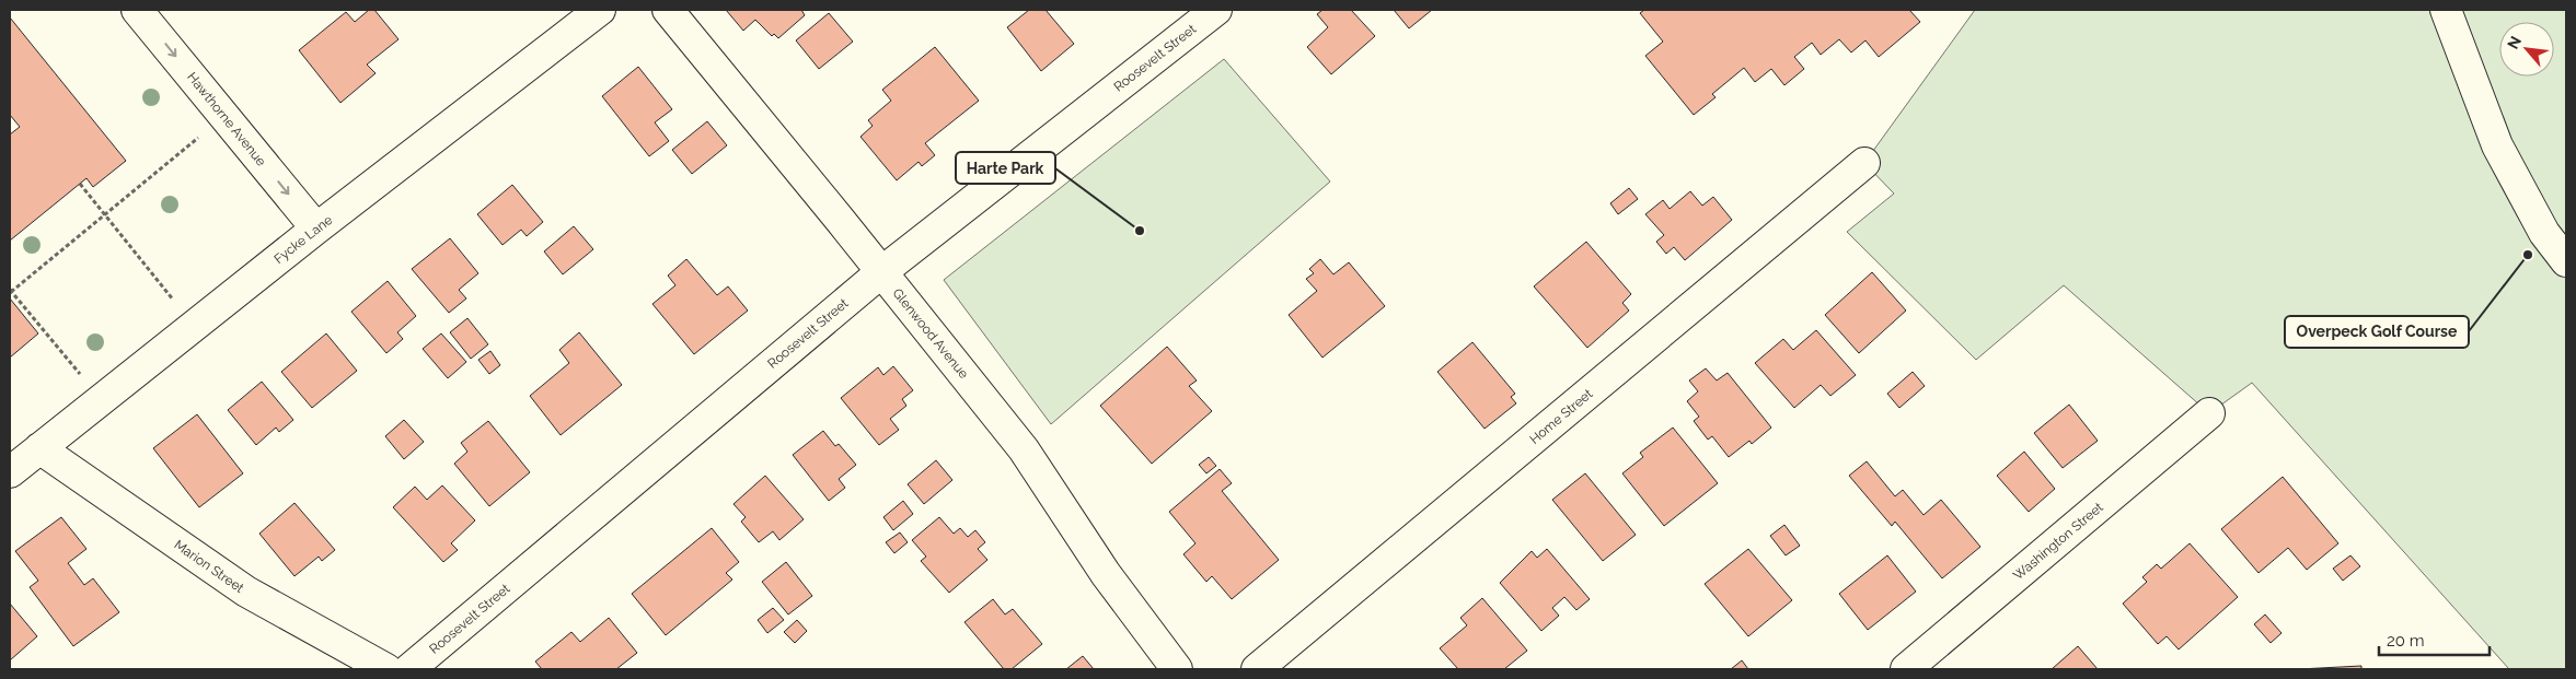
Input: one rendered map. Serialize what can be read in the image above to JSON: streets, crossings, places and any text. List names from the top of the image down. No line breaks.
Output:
{"streets":{"street":["Roosevelt Street","Hawthorne Avenue","Fycke Lane","Glenwood Avenue","Home Street","Washington Street","Marion Street"]},"crossings":[["Roosevelt Street","Glenwood Avenue"],["Hawthorne Avenue","Fycke Lane"],["Fycke Lane","Marion Street"]],"one_way":["Hawthorne Avenue"],"places":["Harte Park","Overpeck Golf Course"],"scale_bar":"20 m","north":"top left"}
